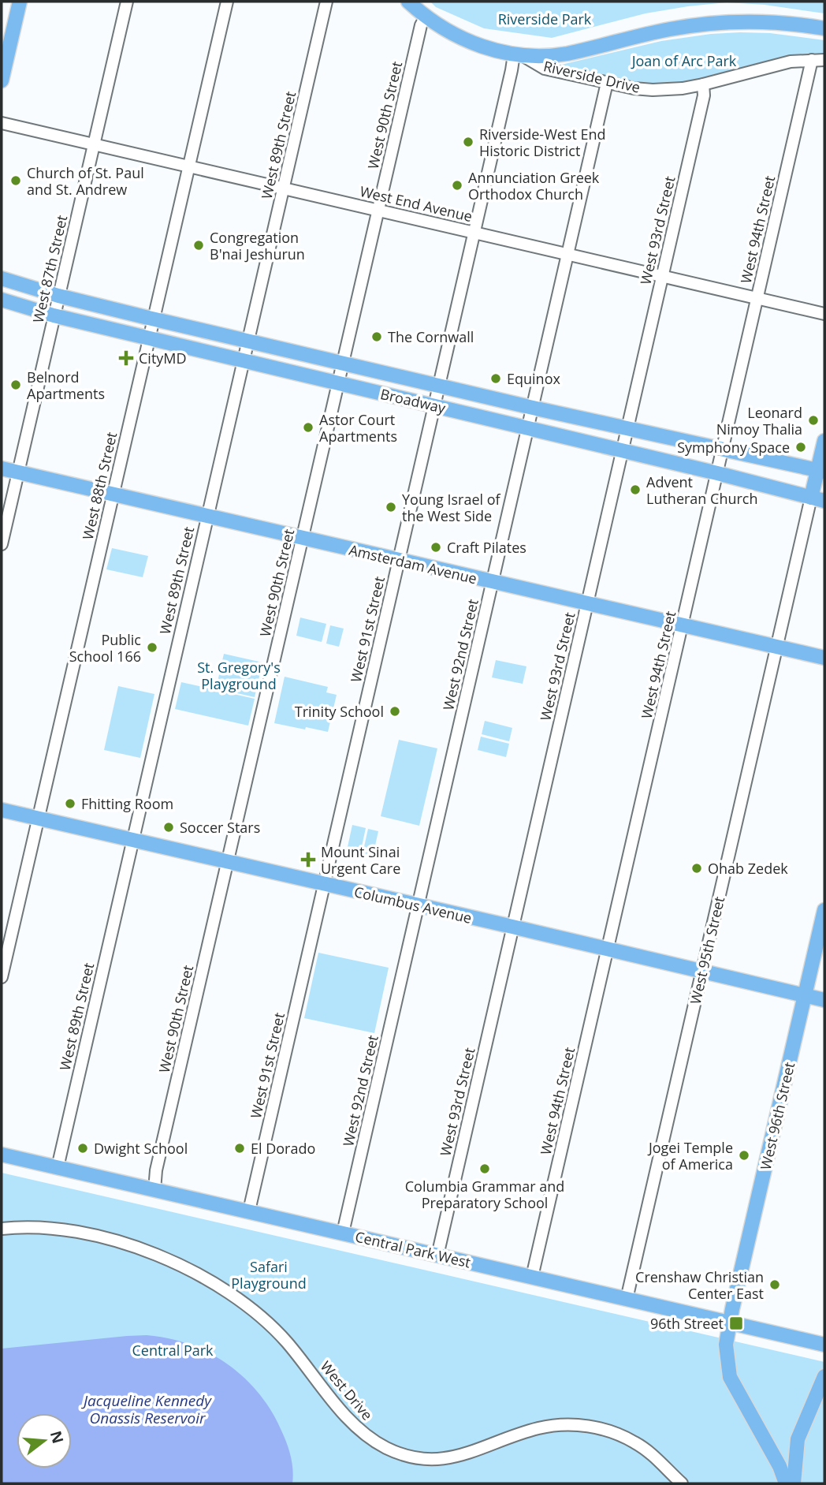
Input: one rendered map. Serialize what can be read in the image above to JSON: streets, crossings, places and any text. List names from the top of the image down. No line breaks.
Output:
{"streets":{"main road":["Riverside Drive","Broadway","Amsterdam Avenue","Columbus Avenue","West 95th Street","West 96th Street","Central Park West"],"street":["West 90th Street","West 89th Street","West End Avenue","West 94th Street","West 93rd Street","West 87th Street","West 88th Street","West 91st Street","West 92nd Street","West Drive"]},"crossings":[["Riverside Drive","West 90th Street"],["Riverside Drive","West 94th Street"],["Riverside Drive","West 93rd Street"],["Riverside Drive","West 91st Street"],["Riverside Drive","West 92nd Street"],["West 90th Street","West End Avenue"],["West 90th Street","Broadway"],["West 90th Street","Amsterdam Avenue"],["West 90th Street","Columbus Avenue"],["West 90th Street","Central Park West"],["West 89th Street","West End Avenue"],["West 89th Street","Broadway"],["West 89th Street","Amsterdam Avenue"],["West 89th Street","Columbus Avenue"],["West 89th Street","Central Park West"],["West End Avenue","West 94th Street"],["West End Avenue","West 93rd Street"],["West End Avenue","West 87th Street"],["West End Avenue","West 88th Street"],["West End Avenue","West 91st Street"],["West End Avenue","West 92nd Street"],["West 94th Street","Broadway"],["West 94th Street","Amsterdam Avenue"],["West 94th Street","Columbus Avenue"],["West 94th Street","Central Park West"],["West 93rd Street","Broadway"],["West 93rd Street","Amsterdam Avenue"],["West 93rd Street","Columbus Avenue"],["West 93rd Street","Central Park West"],["West 87th Street","Broadway"],["West 87th Street","Amsterdam Avenue"],["Broadway","West 88th Street"],["Broadway","West 91st Street"],["Broadway","West 92nd Street"],["Broadway","West 95th Street"],["West 88th Street","Amsterdam Avenue"],["West 88th Street","Columbus Avenue"],["Amsterdam Avenue","West 91st Street"],["Amsterdam Avenue","West 92nd Street"],["Amsterdam Avenue","West 95th Street"],["West 91st Street","Columbus Avenue"],["West 91st Street","Central Park West"],["West 92nd Street","Columbus Avenue"],["West 92nd Street","Central Park West"],["Columbus Avenue","West 95th Street"],["Columbus Avenue","West 96th Street"],["West 95th Street","Central Park West"],["West 96th Street","Central Park West"]],"water":["Jacqueline Kennedy Onassis Reservoir"],"parks":["Riverside Park","Joan of Arc Park","St. Gregory's Playground","Safari Playground","Central Park"],"places":{"other":["Riverside-West End Historic District","Church of St. Paul and St. Andrew","Annunciation Greek Orthodox Church","Congregation B'nai Jeshurun","The Cornwall","Equinox","Belnord Apartments","Leonard Nimoy Thalia","Astor Court Apartments","Symphony Space","Advent Lutheran Church","Young Israel of the West Side","Craft Pilates","Public School 166","Trinity School","Fhitting Room","Soccer Stars","Ohab Zedek","Dwight School","El Dorado","Jogei Temple of America","Columbia Grammar and Preparatory School","Crenshaw Christian Center East"],"health":["CityMD","Mount Sinai Urgent Care"],"transit":["96th Street"]},"north":"right"}
